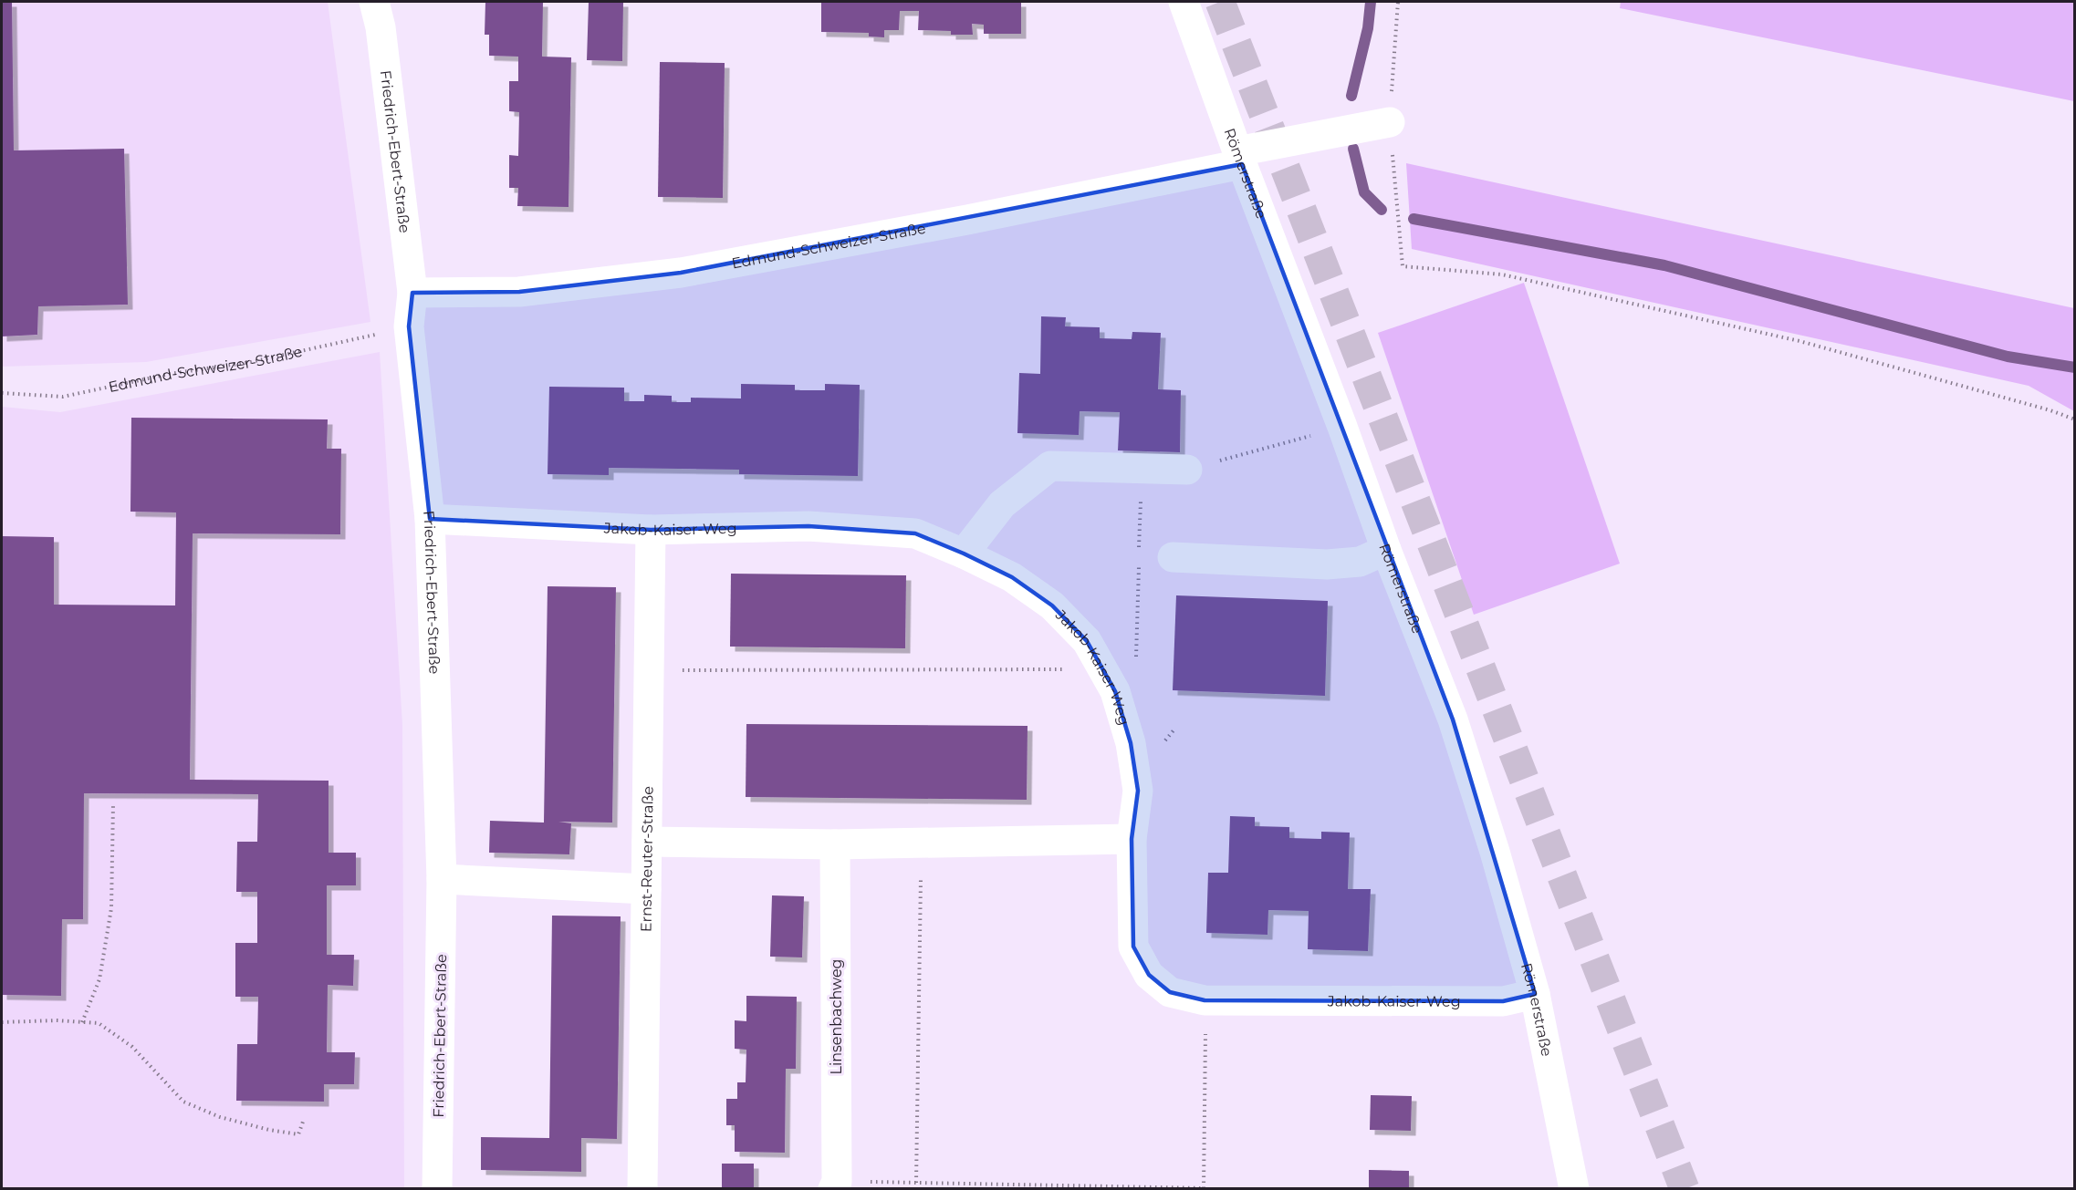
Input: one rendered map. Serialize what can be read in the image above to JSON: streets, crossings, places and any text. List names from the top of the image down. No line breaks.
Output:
{"streets":{"street":["Friedrich-Ebert-Straße","Römerstraße","Edmund-Schweizer-Straße","Jakob-Kaiser-Weg","Ernst-Reuter-Straße","Linsenbachweg"]},"crossings":[["Friedrich-Ebert-Straße","Edmund-Schweizer-Straße"],["Friedrich-Ebert-Straße","Jakob-Kaiser-Weg"],["Römerstraße","Edmund-Schweizer-Straße"],["Römerstraße","Jakob-Kaiser-Weg"],["Jakob-Kaiser-Weg","Ernst-Reuter-Straße"]]}
